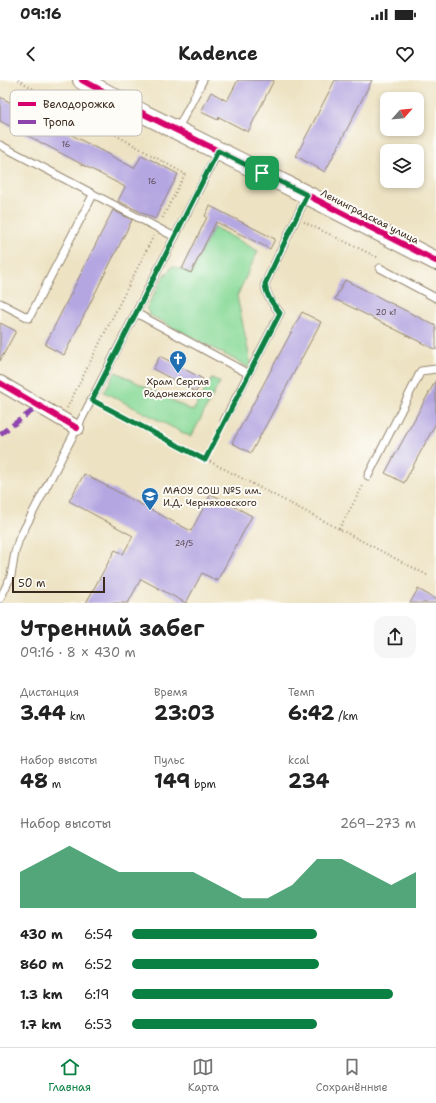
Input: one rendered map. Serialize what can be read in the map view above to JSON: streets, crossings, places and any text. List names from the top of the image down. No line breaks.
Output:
{"streets":{"street":["Ленинградская улица"]},"places":{"church":["Храм Сергия Радонежского"],"school or university":["МАОУ СОШ №5 им. И.Д. Черняховского"]},"house_numbers":["16","16","20 к1","24/5"],"legend":["Велодорожка","Тропа"],"scale_bar":"50 m","north":"top right","page":{"status":"09:16","header":"Kadence","scale":"50 m","heading":["Утренний забег","09:16 · 8 × 430 m"],"stats":[["Дистанция","3.44 km"],["Время","23:03"],["Темп","6:42 /km"],["Набор высоты","48 m"],["Пульс","149 bpm"],["kcal","234"]],"chart":["Набор высоты","269–273 m"],"list":[{"name":"430 m","note":"6:54"},{"name":"860 m","note":"6:52"},{"name":"1.3 km","note":"6:19"},{"name":"1.7 km","note":"6:53"}],"tabs":["Главная","Карта","Сохранённые"]}}
